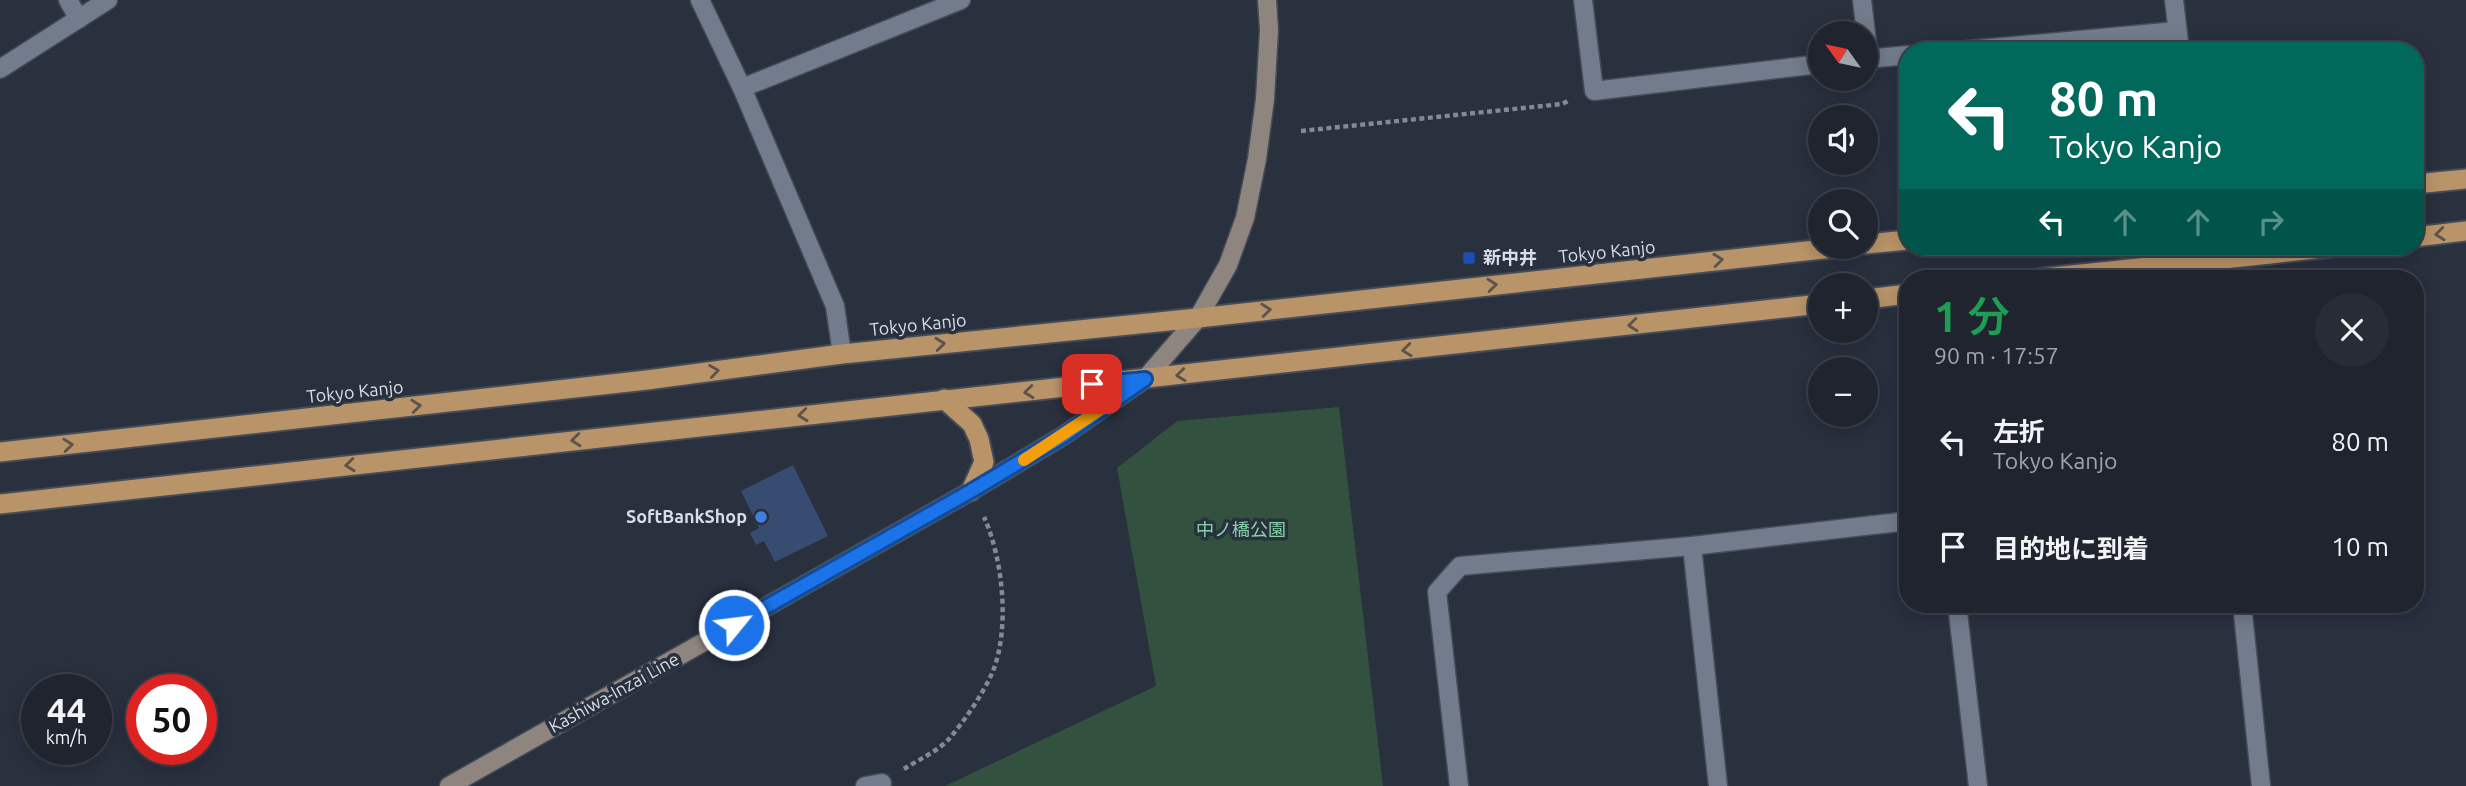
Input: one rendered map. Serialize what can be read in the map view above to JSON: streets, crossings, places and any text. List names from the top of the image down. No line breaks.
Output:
{"streets":{"highway":["Tokyo Kanjo"],"main road":["Kashiwa-Inzai Line"]},"crossings":[["Tokyo Kanjo","Kashiwa-Inzai Line"]],"parks":["中ノ橋公園"],"places":{"transit":["新中井"],"other":["SoftBankShop"]},"north":"top left","page":{"map_buttons":["+","−"],"turn":["80 m","Tokyo Kanjo"],"heading":["1 分","90 m · 17:57"],"list":[{"name":"左折","note":"Tokyo Kanjo","value":"80 m"},{"name":"目的地に到着","value":"10 m"}],"speed":"44 km/h","limit":"50"}}
